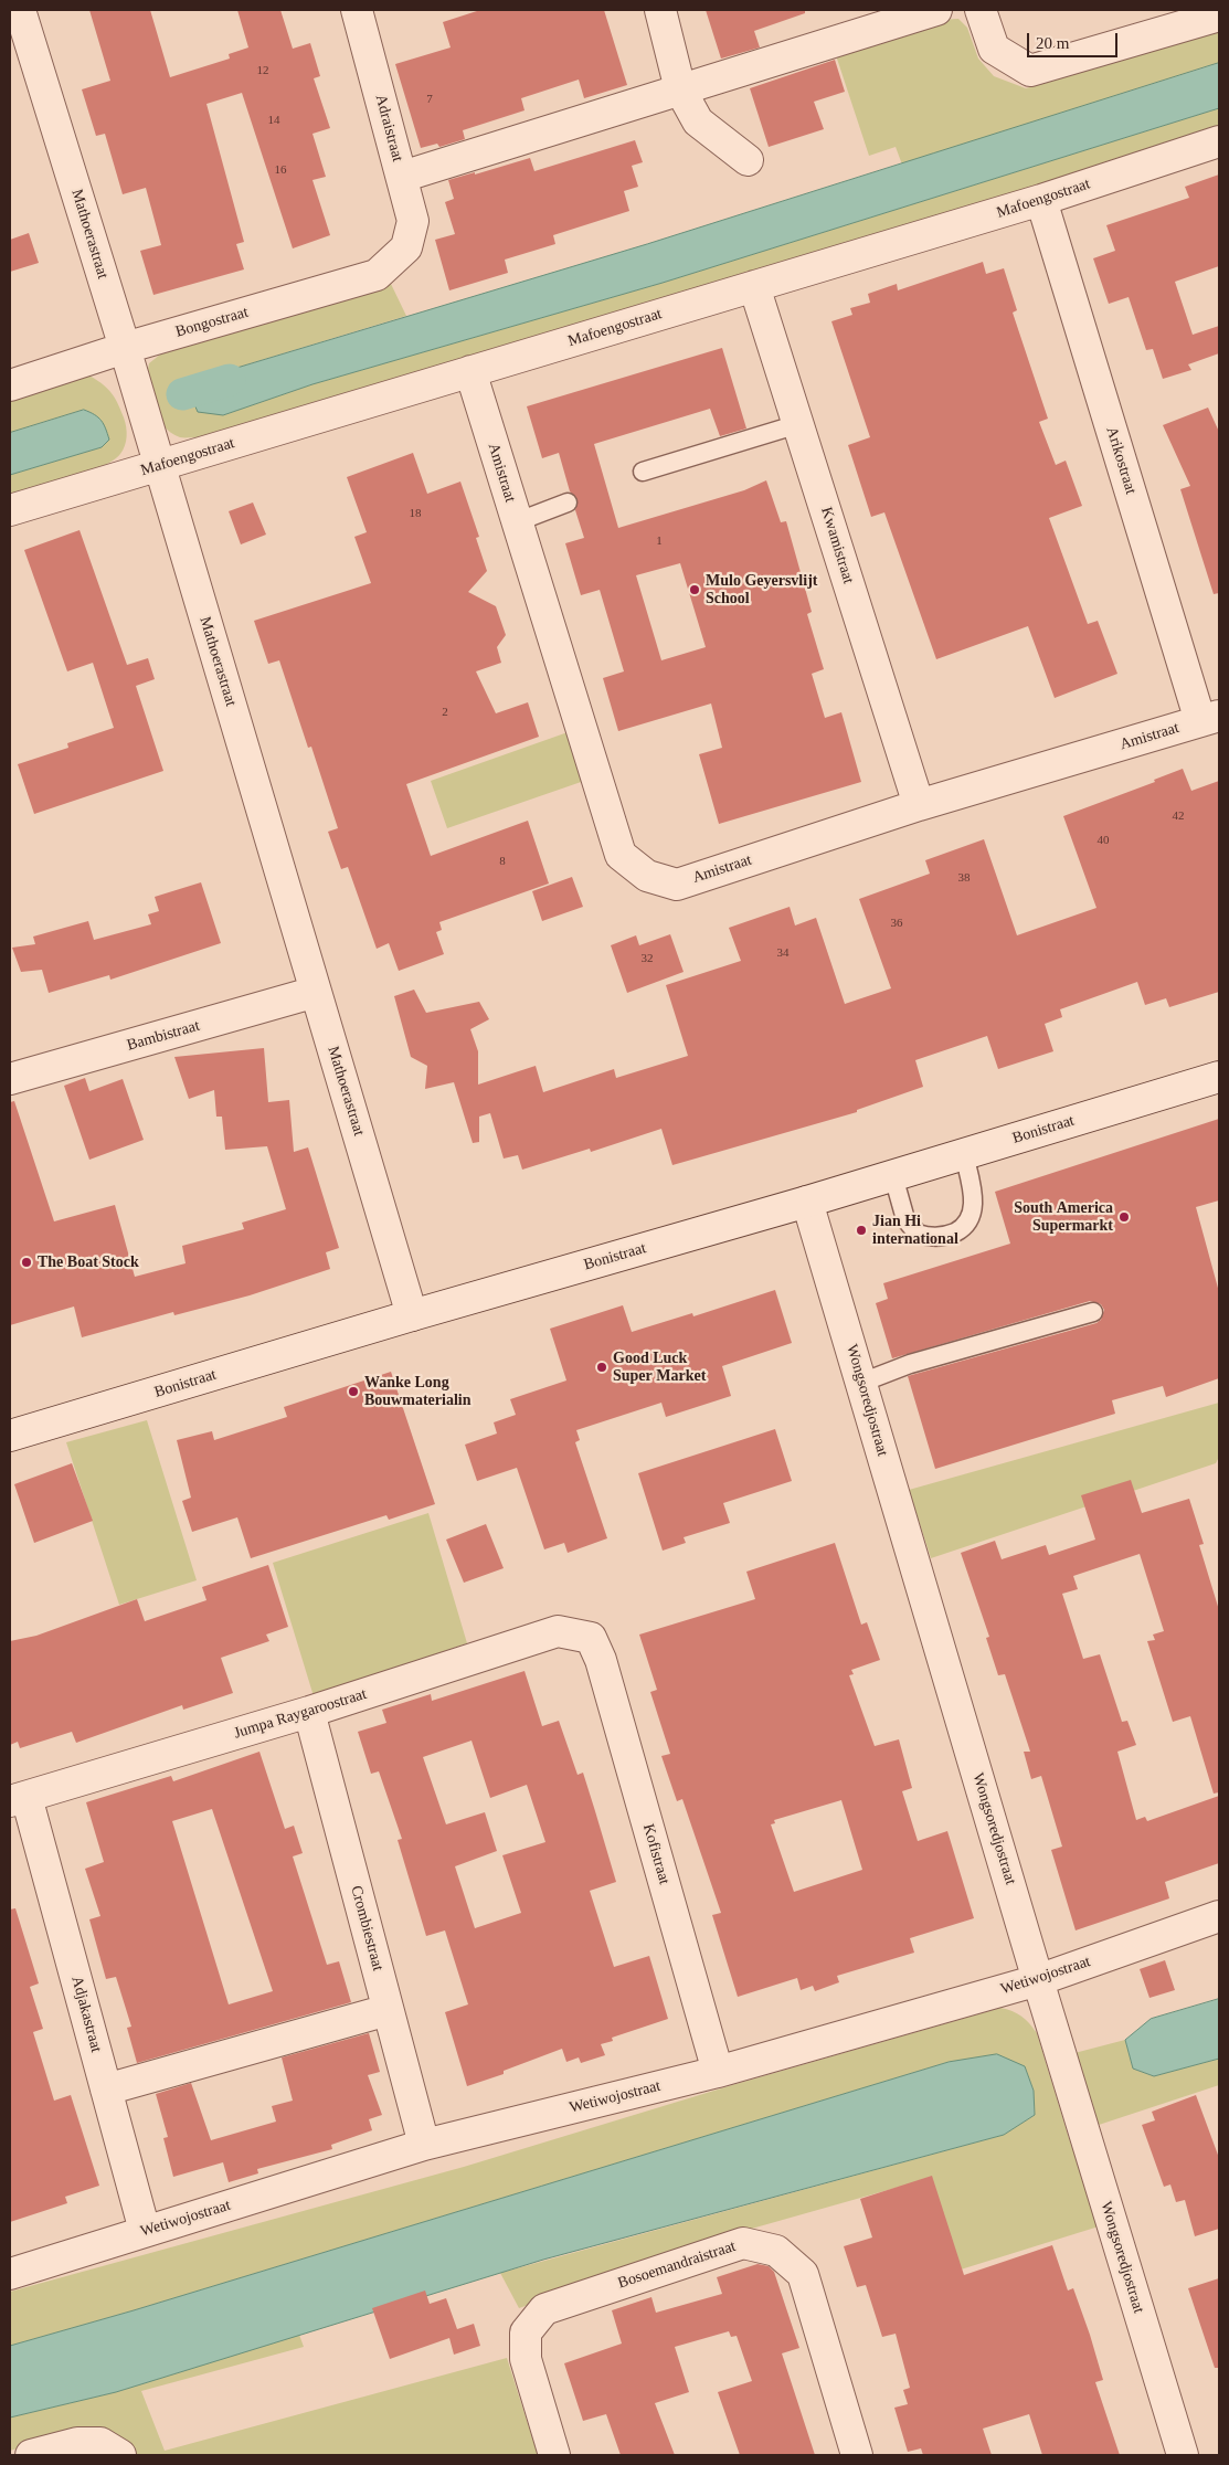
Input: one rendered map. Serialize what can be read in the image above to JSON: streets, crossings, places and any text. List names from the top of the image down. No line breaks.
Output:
{"streets":{"street":["Adraistraat","Mafoengostraat","Mathoerastraat","Bongostraat","Arikostraat","Amistraat","Kwamistraat","Bambistraat","Bonistraat","Wongsoredjostraat","Jumpa Raygaroostraat","Kofistraat","Crombiestraat","Wetiwojostraat","Adjakastraat","Bosoemandraistraat"]},"crossings":[["Adraistraat","Bongostraat"],["Mafoengostraat","Mathoerastraat"],["Mafoengostraat","Arikostraat"],["Mafoengostraat","Amistraat"],["Mafoengostraat","Kwamistraat"],["Mathoerastraat","Bongostraat"],["Mathoerastraat","Bambistraat"],["Mathoerastraat","Bonistraat"],["Arikostraat","Amistraat"],["Amistraat","Kwamistraat"],["Bonistraat","Wongsoredjostraat"],["Wongsoredjostraat","Wetiwojostraat"],["Jumpa Raygaroostraat","Kofistraat"],["Jumpa Raygaroostraat","Crombiestraat"],["Jumpa Raygaroostraat","Adjakastraat"],["Kofistraat","Wetiwojostraat"],["Crombiestraat","Wetiwojostraat"],["Wetiwojostraat","Adjakastraat"]],"places":["Mulo Geyersvlijt School","South America Supermarkt","Jian Hi international","The Boat Stock","Good Luck Super Market","Wanke Long Bouwmaterialin"],"house_numbers":["12","7","14","16","18","1","2","42","40","8","38","36","34","32"],"scale_bar":"20 m"}
